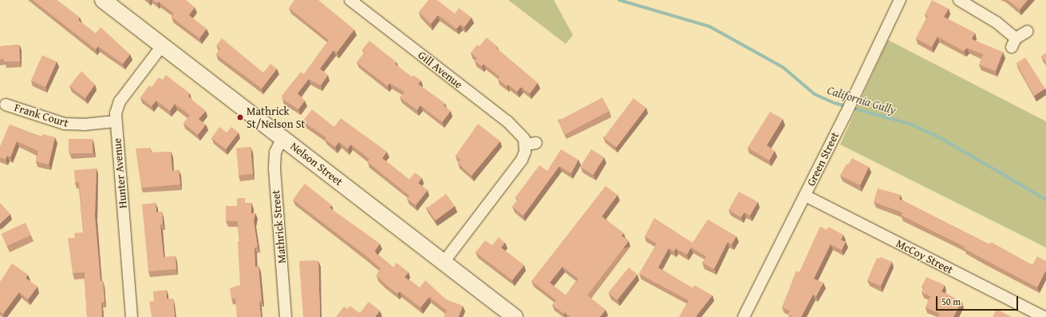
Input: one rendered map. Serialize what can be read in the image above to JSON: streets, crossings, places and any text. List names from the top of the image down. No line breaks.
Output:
{"streets":{"street":["Gill Avenue","Frank Court","Green Street","Nelson Street","Hunter Avenue","Mathrick Street","McCoy Street"]},"crossings":[["Gill Avenue","Nelson Street"],["Frank Court","Hunter Avenue"],["Green Street","McCoy Street"],["Nelson Street","Hunter Avenue"],["Nelson Street","Mathrick Street"]],"water":["California Gully"],"places":["Mathrick St/Nelson St"],"scale_bar":"50 m"}
